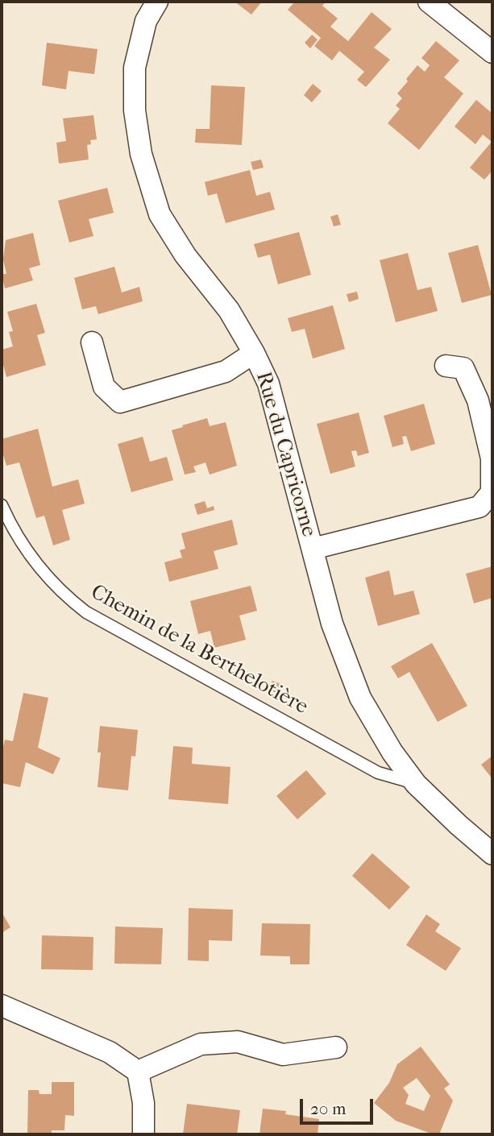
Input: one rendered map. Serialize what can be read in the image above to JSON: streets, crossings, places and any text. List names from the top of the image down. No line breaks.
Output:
{"streets":{"street":["Rue du Capricorne"],"lane":["Chemin de la Berthelotière"]},"crossings":[["Rue du Capricorne","Chemin de la Berthelotière"]],"scale_bar":"20 m"}
